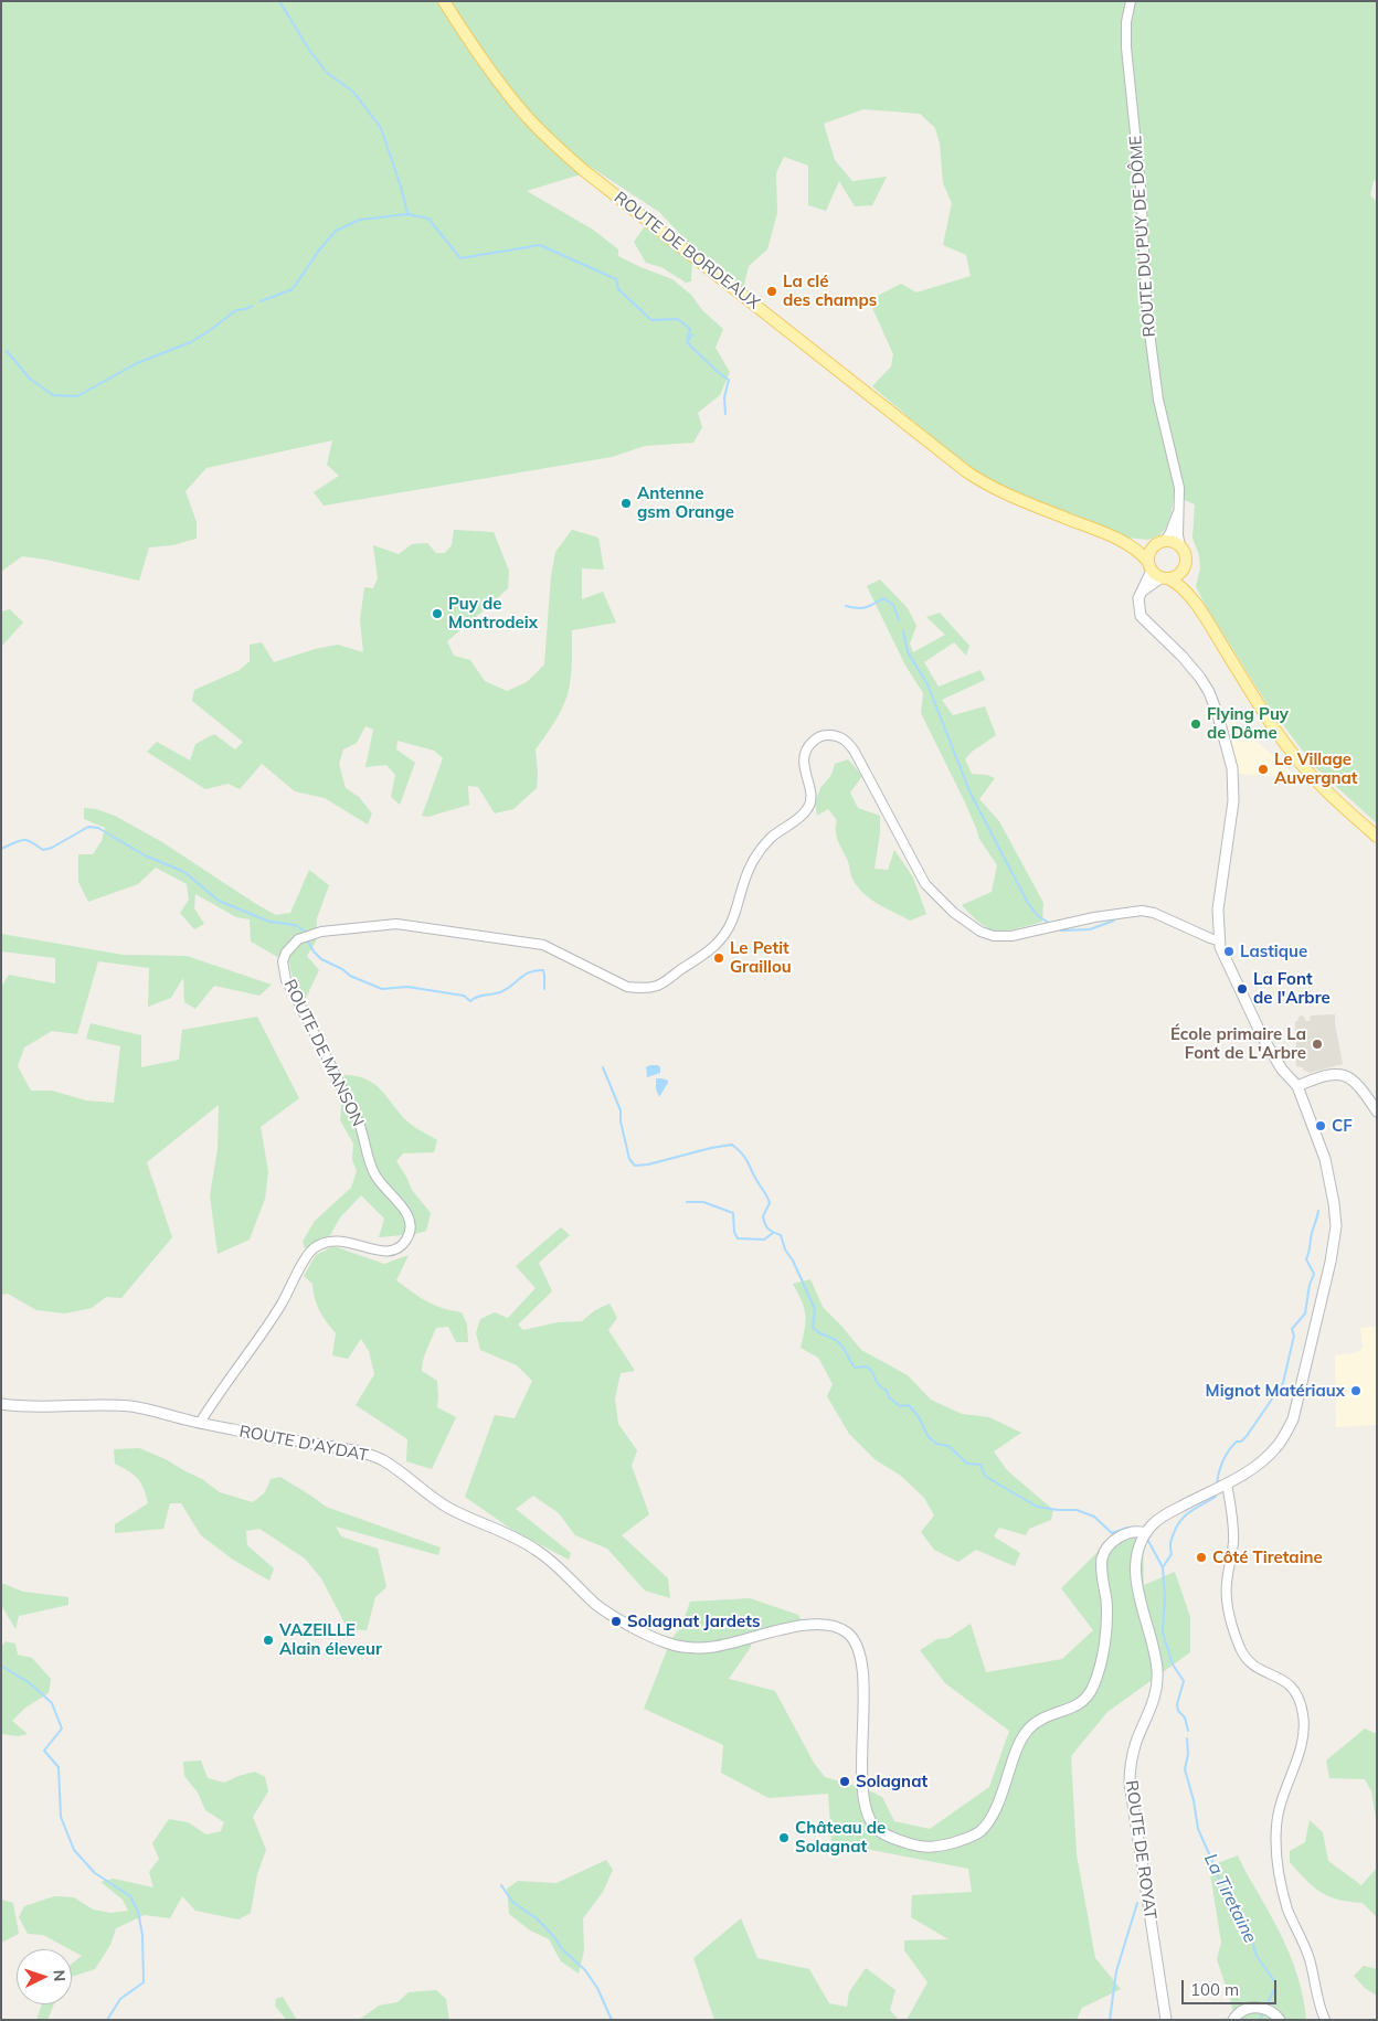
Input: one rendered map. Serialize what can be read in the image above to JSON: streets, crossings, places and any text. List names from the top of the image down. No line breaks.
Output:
{"streets":{"main road":["ROUTE DE BORDEAUX","ROUTE D'AYDAT","ROUTE DE ROYAT"],"street":["ROUTE DU PUY DE DÔME","ROUTE DE MANSON"]},"crossings":[["ROUTE DU PUY DE DÔME","ROUTE DE BORDEAUX"],["ROUTE DE MANSON","ROUTE D'AYDAT"],["ROUTE D'AYDAT","ROUTE DE ROYAT"]],"water":["La Tiretaine"],"places":["La clé des champs","Antenne gsm Orange","Puy de Montrodeix","Flying Puy de Dôme","Le Village Auvergnat","Lastique","Le Petit Graillou","La Font de l'Arbre","École primaire La Font de L'Arbre","CF","Mignot Matériaux","Côté Tiretaine","Solagnat Jardets","VAZEILLE Alain éleveur","Solagnat","Château de Solagnat"],"scale_bar":"100 m","north":"right"}
